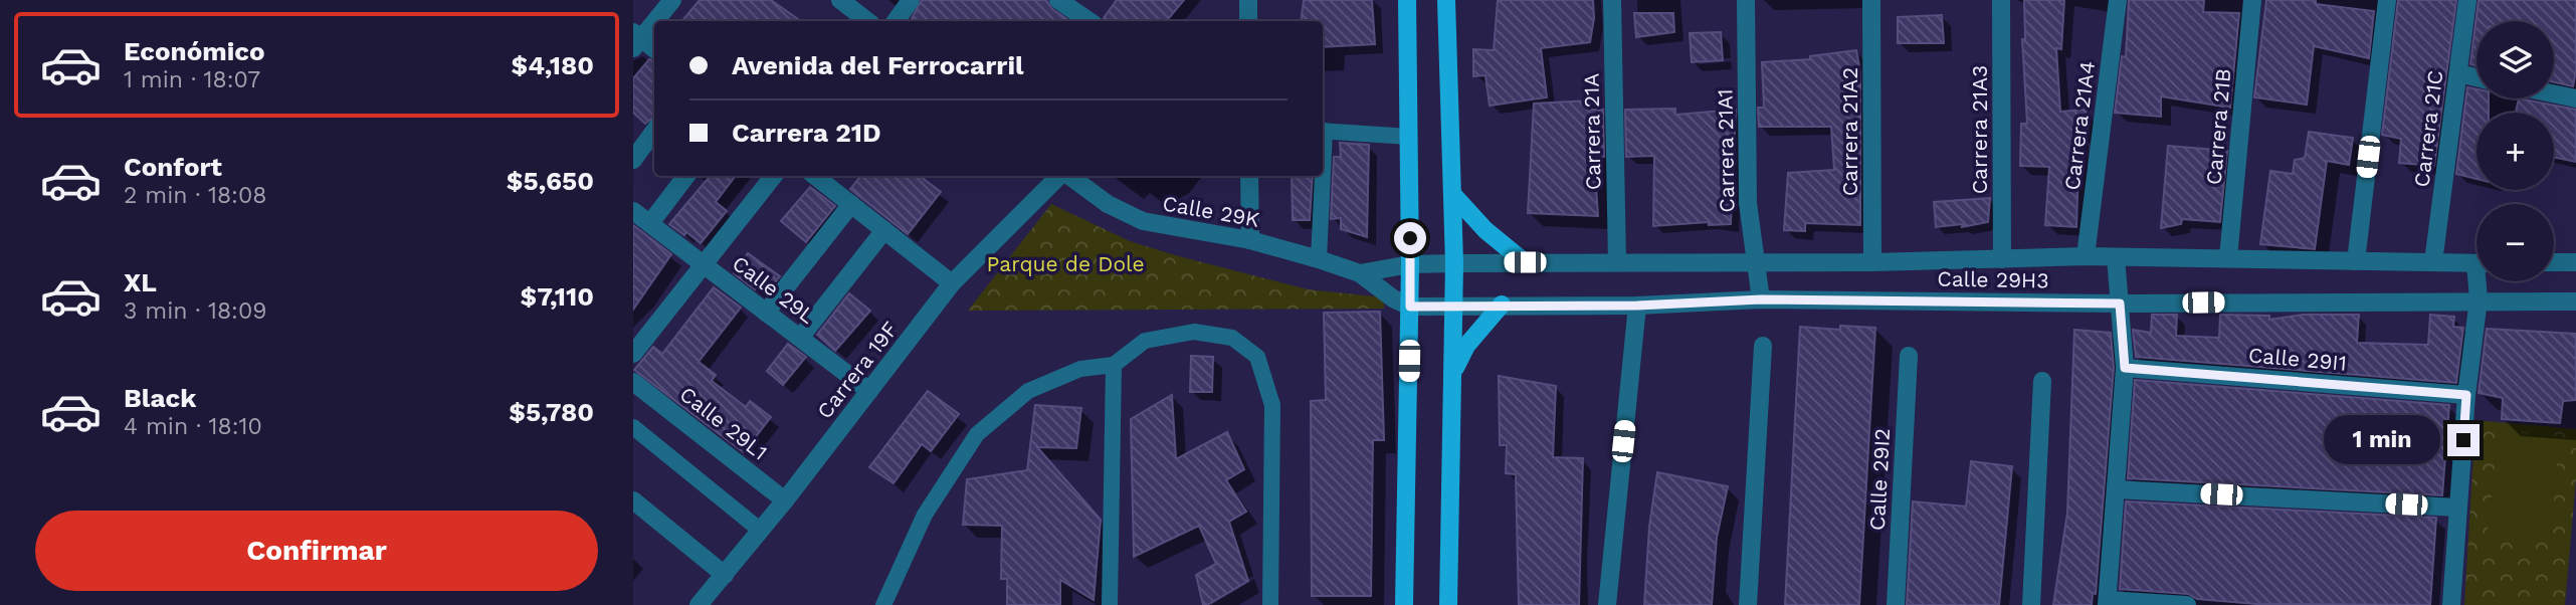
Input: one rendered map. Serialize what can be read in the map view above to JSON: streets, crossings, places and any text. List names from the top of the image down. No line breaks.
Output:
{"streets":{"street":["Carrera 21A4","Carrera 21B","Carrera 21C","Carrera 21A3","Carrera 21A","Carrera 21A2","Carrera 21A1","Calle 29K","Calle 29H3","Calle 29L","Calle 29I1","Carrera 19F","Calle 29L1","Calle 29I2"]},"crossings":[["Carrera 21A4","Calle 29H3"],["Carrera 21B","Calle 29H3"],["Carrera 21C","Calle 29H3"],["Carrera 21A3","Calle 29H3"],["Carrera 21A","Calle 29H3"],["Carrera 21A2","Calle 29H3"],["Carrera 21A1","Calle 29H3"],["Calle 29K","Calle 29H3"],["Calle 29L","Carrera 19F"],["Carrera 19F","Calle 29L1"]],"parks":["Parque de Dole"],"page":{"list":[{"name":"Económico","note":"1 min · 18:07","value":"$4,180"},{"name":"Confort","note":"2 min · 18:08","value":"$5,650"},{"name":"XL","note":"3 min · 18:09","value":"$7,110"},{"name":"Black","note":"4 min · 18:10","value":"$5,780"}],"map_buttons":["+","−"],"banner":["Avenida del Ferrocarril","Carrera 21D"],"bubble":"1 min","buttons":"Confirmar"}}
